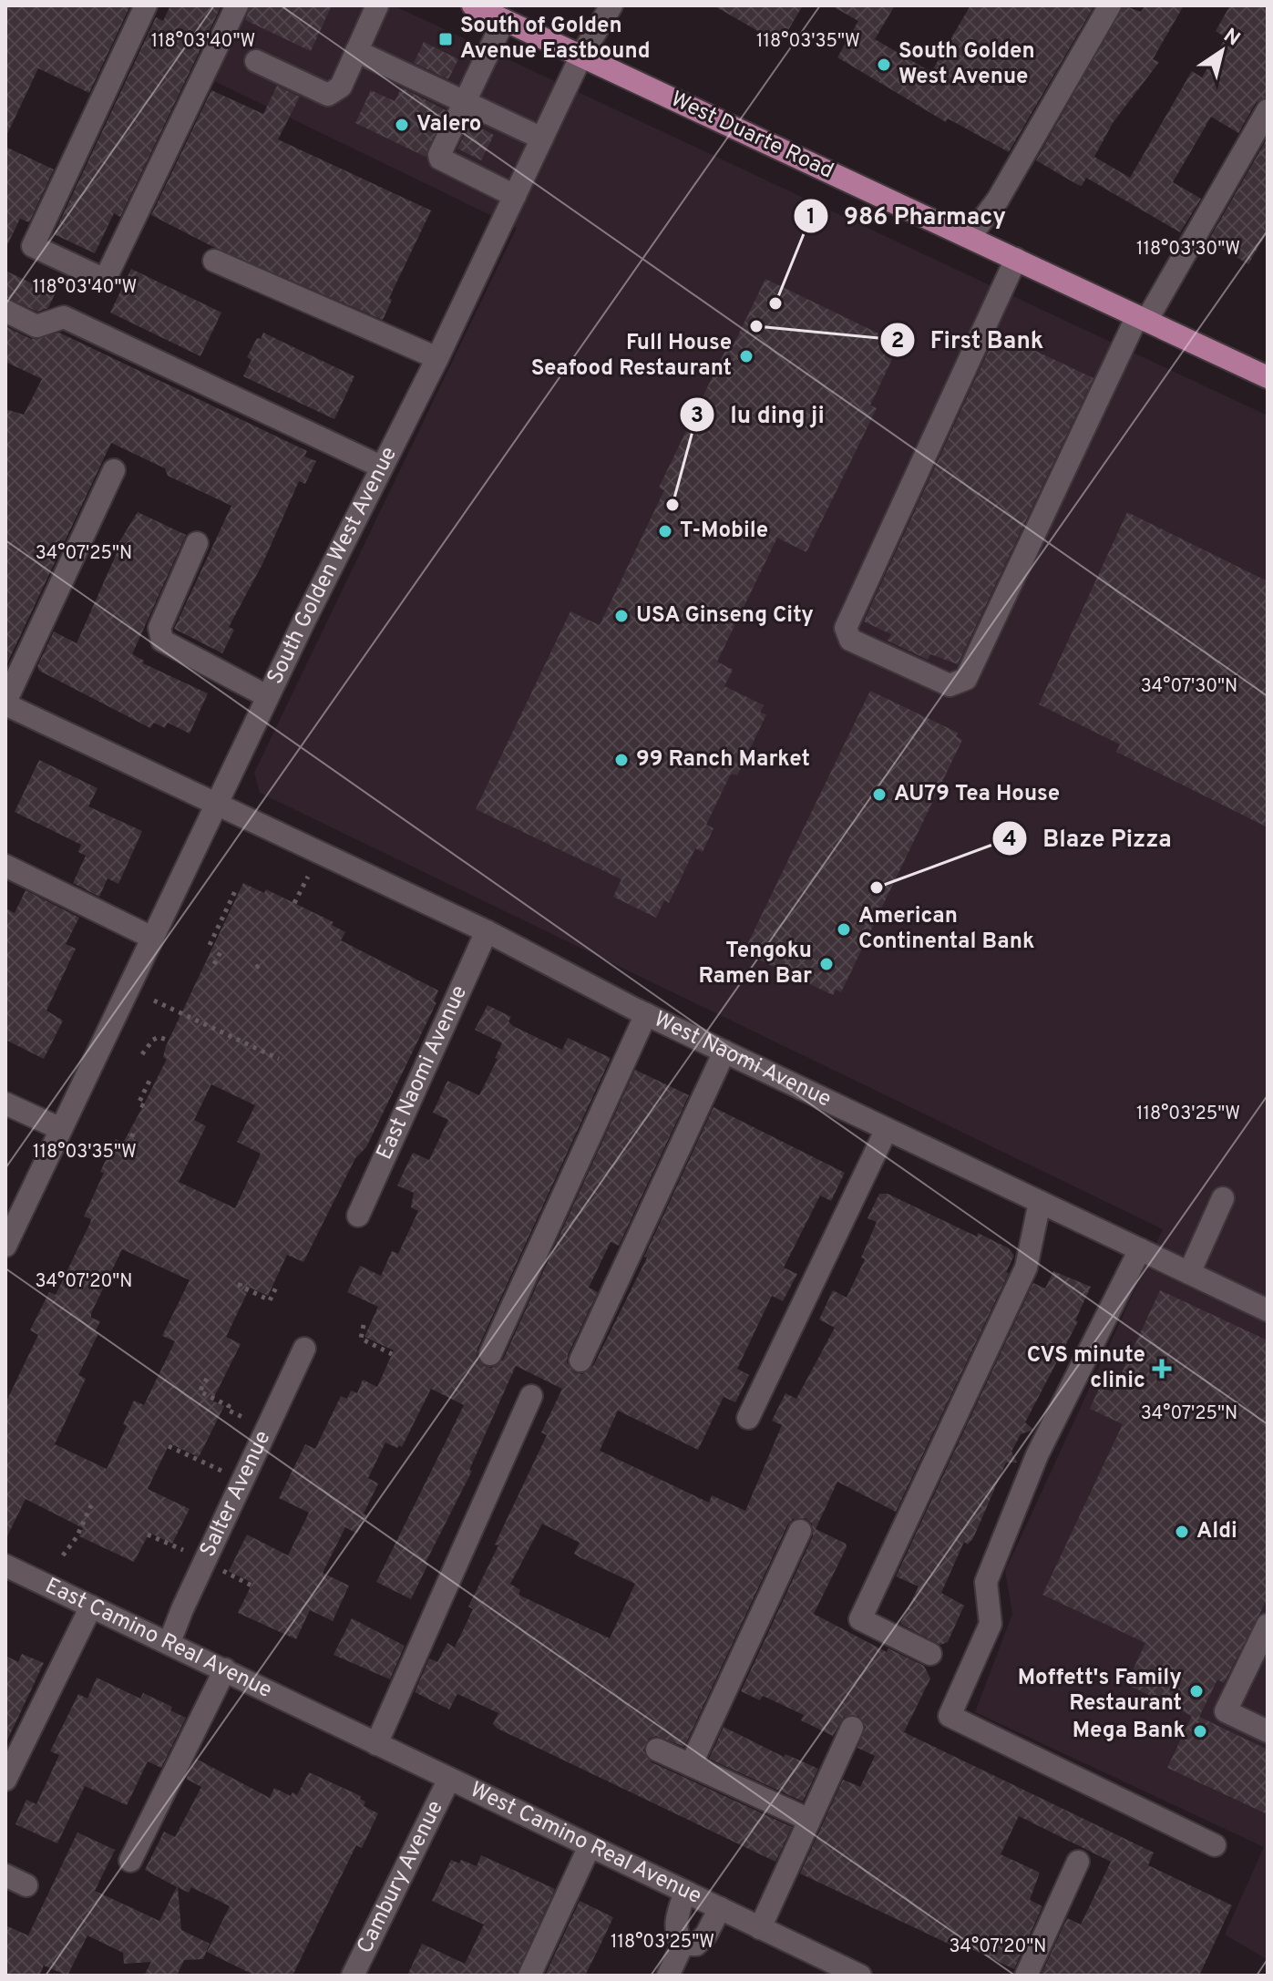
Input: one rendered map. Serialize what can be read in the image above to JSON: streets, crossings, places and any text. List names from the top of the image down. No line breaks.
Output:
{"streets":{"main road":["West Duarte Road"],"street":["South Golden West Avenue","West Naomi Avenue","East Naomi Avenue","Salter Avenue","East Camino Real Avenue","West Camino Real Avenue","Cambury Avenue"]},"crossings":[["West Duarte Road","South Golden West Avenue"],["South Golden West Avenue","West Naomi Avenue"],["West Naomi Avenue","East Naomi Avenue"],["Salter Avenue","East Camino Real Avenue"],["East Camino Real Avenue","West Camino Real Avenue"],["West Camino Real Avenue","Cambury Avenue"]],"places":{"transit":["South of Golden Avenue Eastbound"],"other":["South Golden West Avenue","Valero","986 Pharmacy","First Bank","Full House Seafood Restaurant","lu ding ji","T-Mobile","USA Ginseng City","99 Ranch Market","AU79 Tea House","Blaze Pizza","American Continental Bank","Tengoku Ramen Bar","Aldi","Moffett's Family Restaurant","Mega Bank"],"health":["CVS minute clinic"]},"north":"top right","coordinates":["118°03'40\"W","118°03'35\"W","118°03'30\"W","34°07'25\"N","34°07'30\"N","118°03'25\"W","34°07'20\"N"]}
